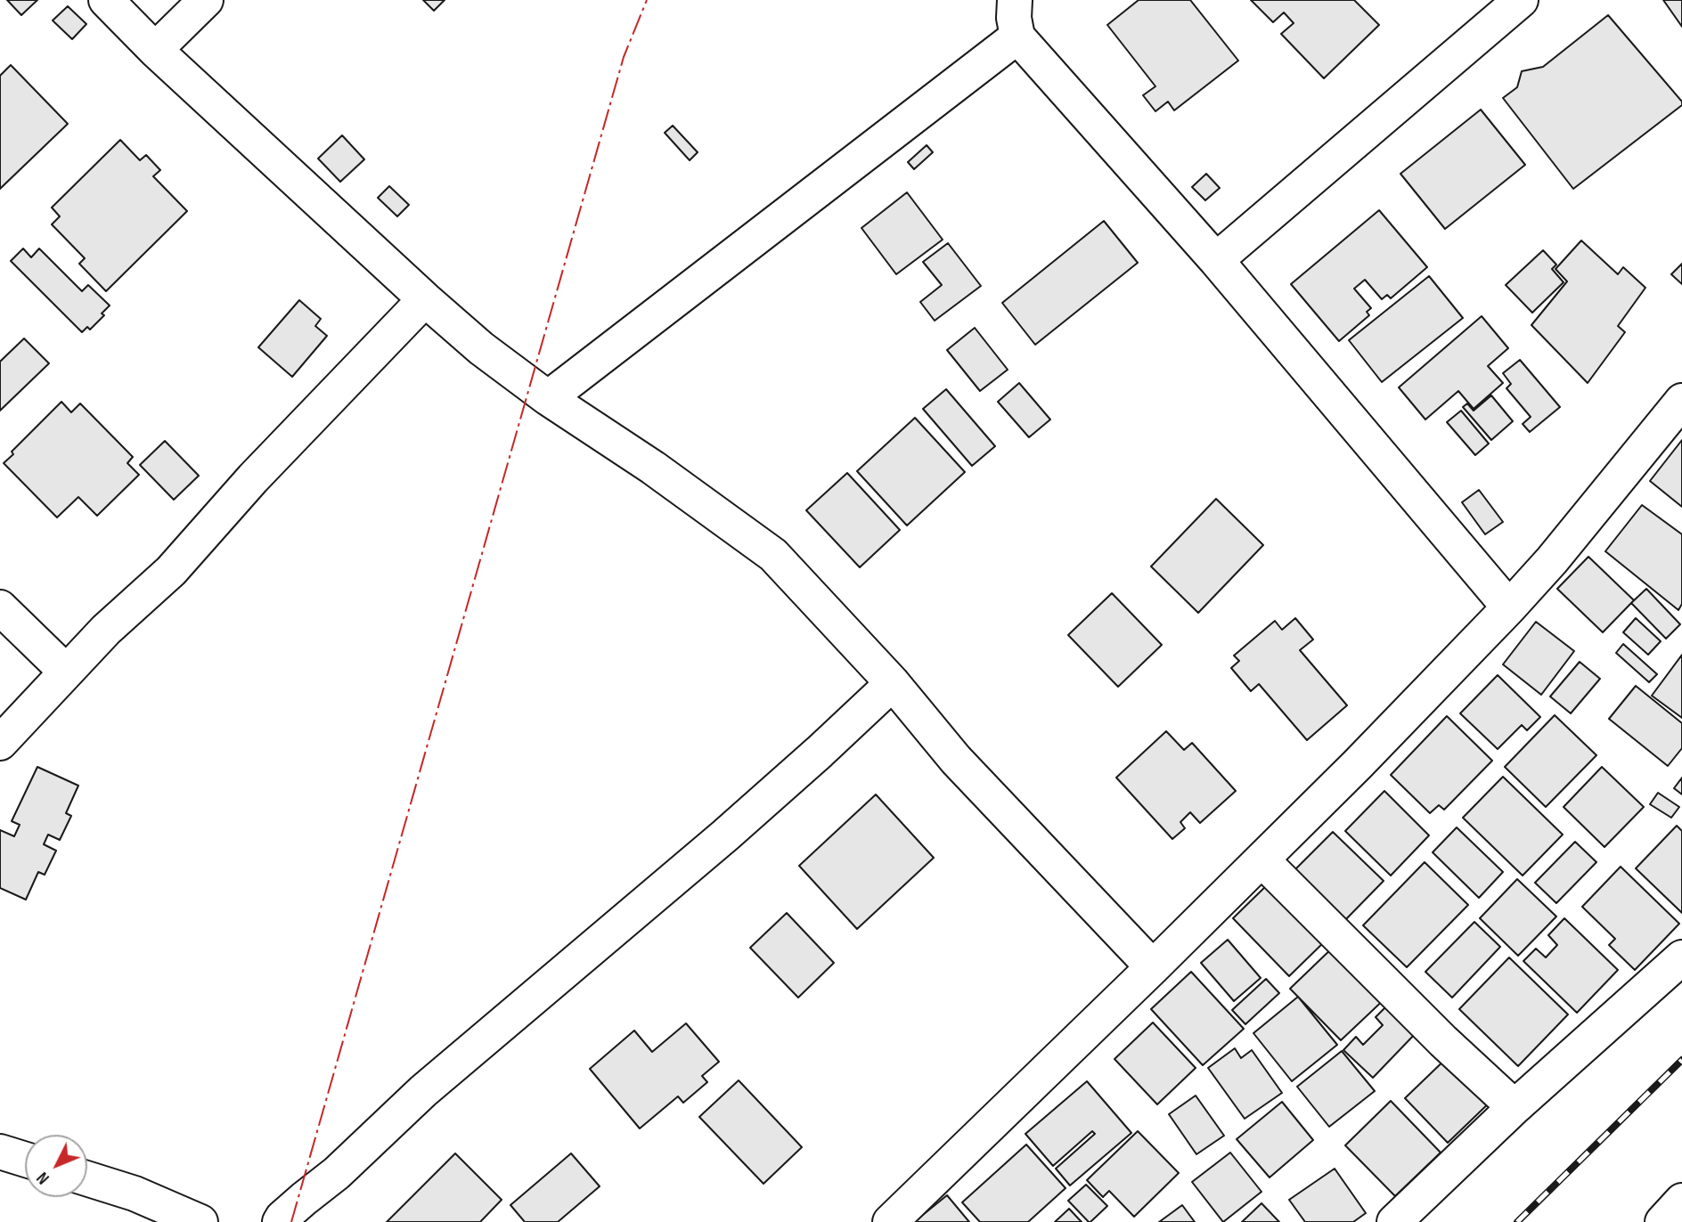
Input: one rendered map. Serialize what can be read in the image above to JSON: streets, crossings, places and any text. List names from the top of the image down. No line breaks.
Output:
{"north":"bottom left"}
